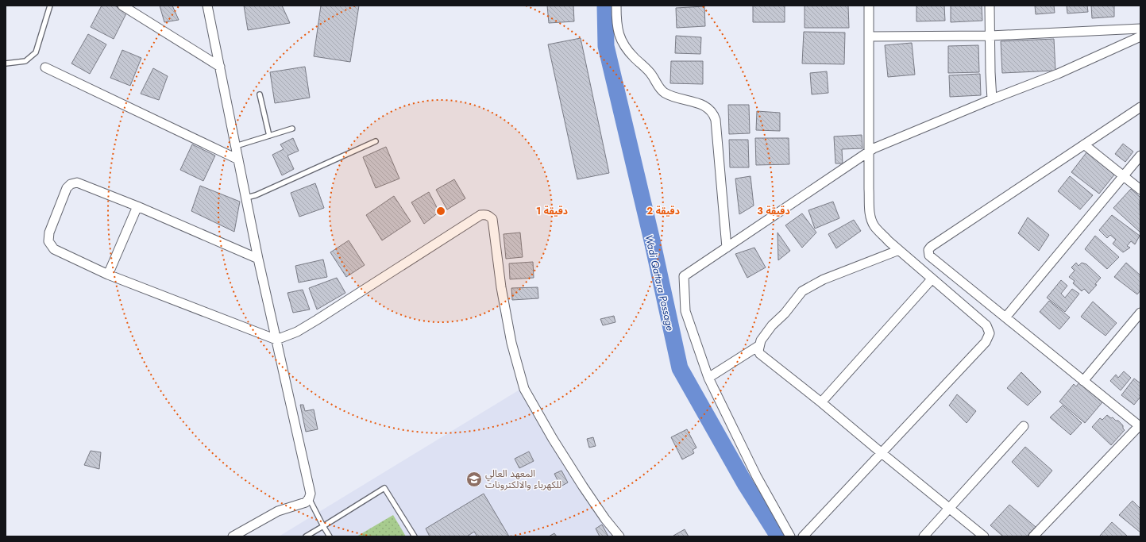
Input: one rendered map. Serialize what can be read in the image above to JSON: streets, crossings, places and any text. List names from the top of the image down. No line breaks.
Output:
{"water":["Wadi Qattara Passage"],"places":{"school or university":["المعهد العالي للكهرباء والالكترونات"]},"rings":["1 دقيقة","2 دقيقة","3 دقيقة"]}
